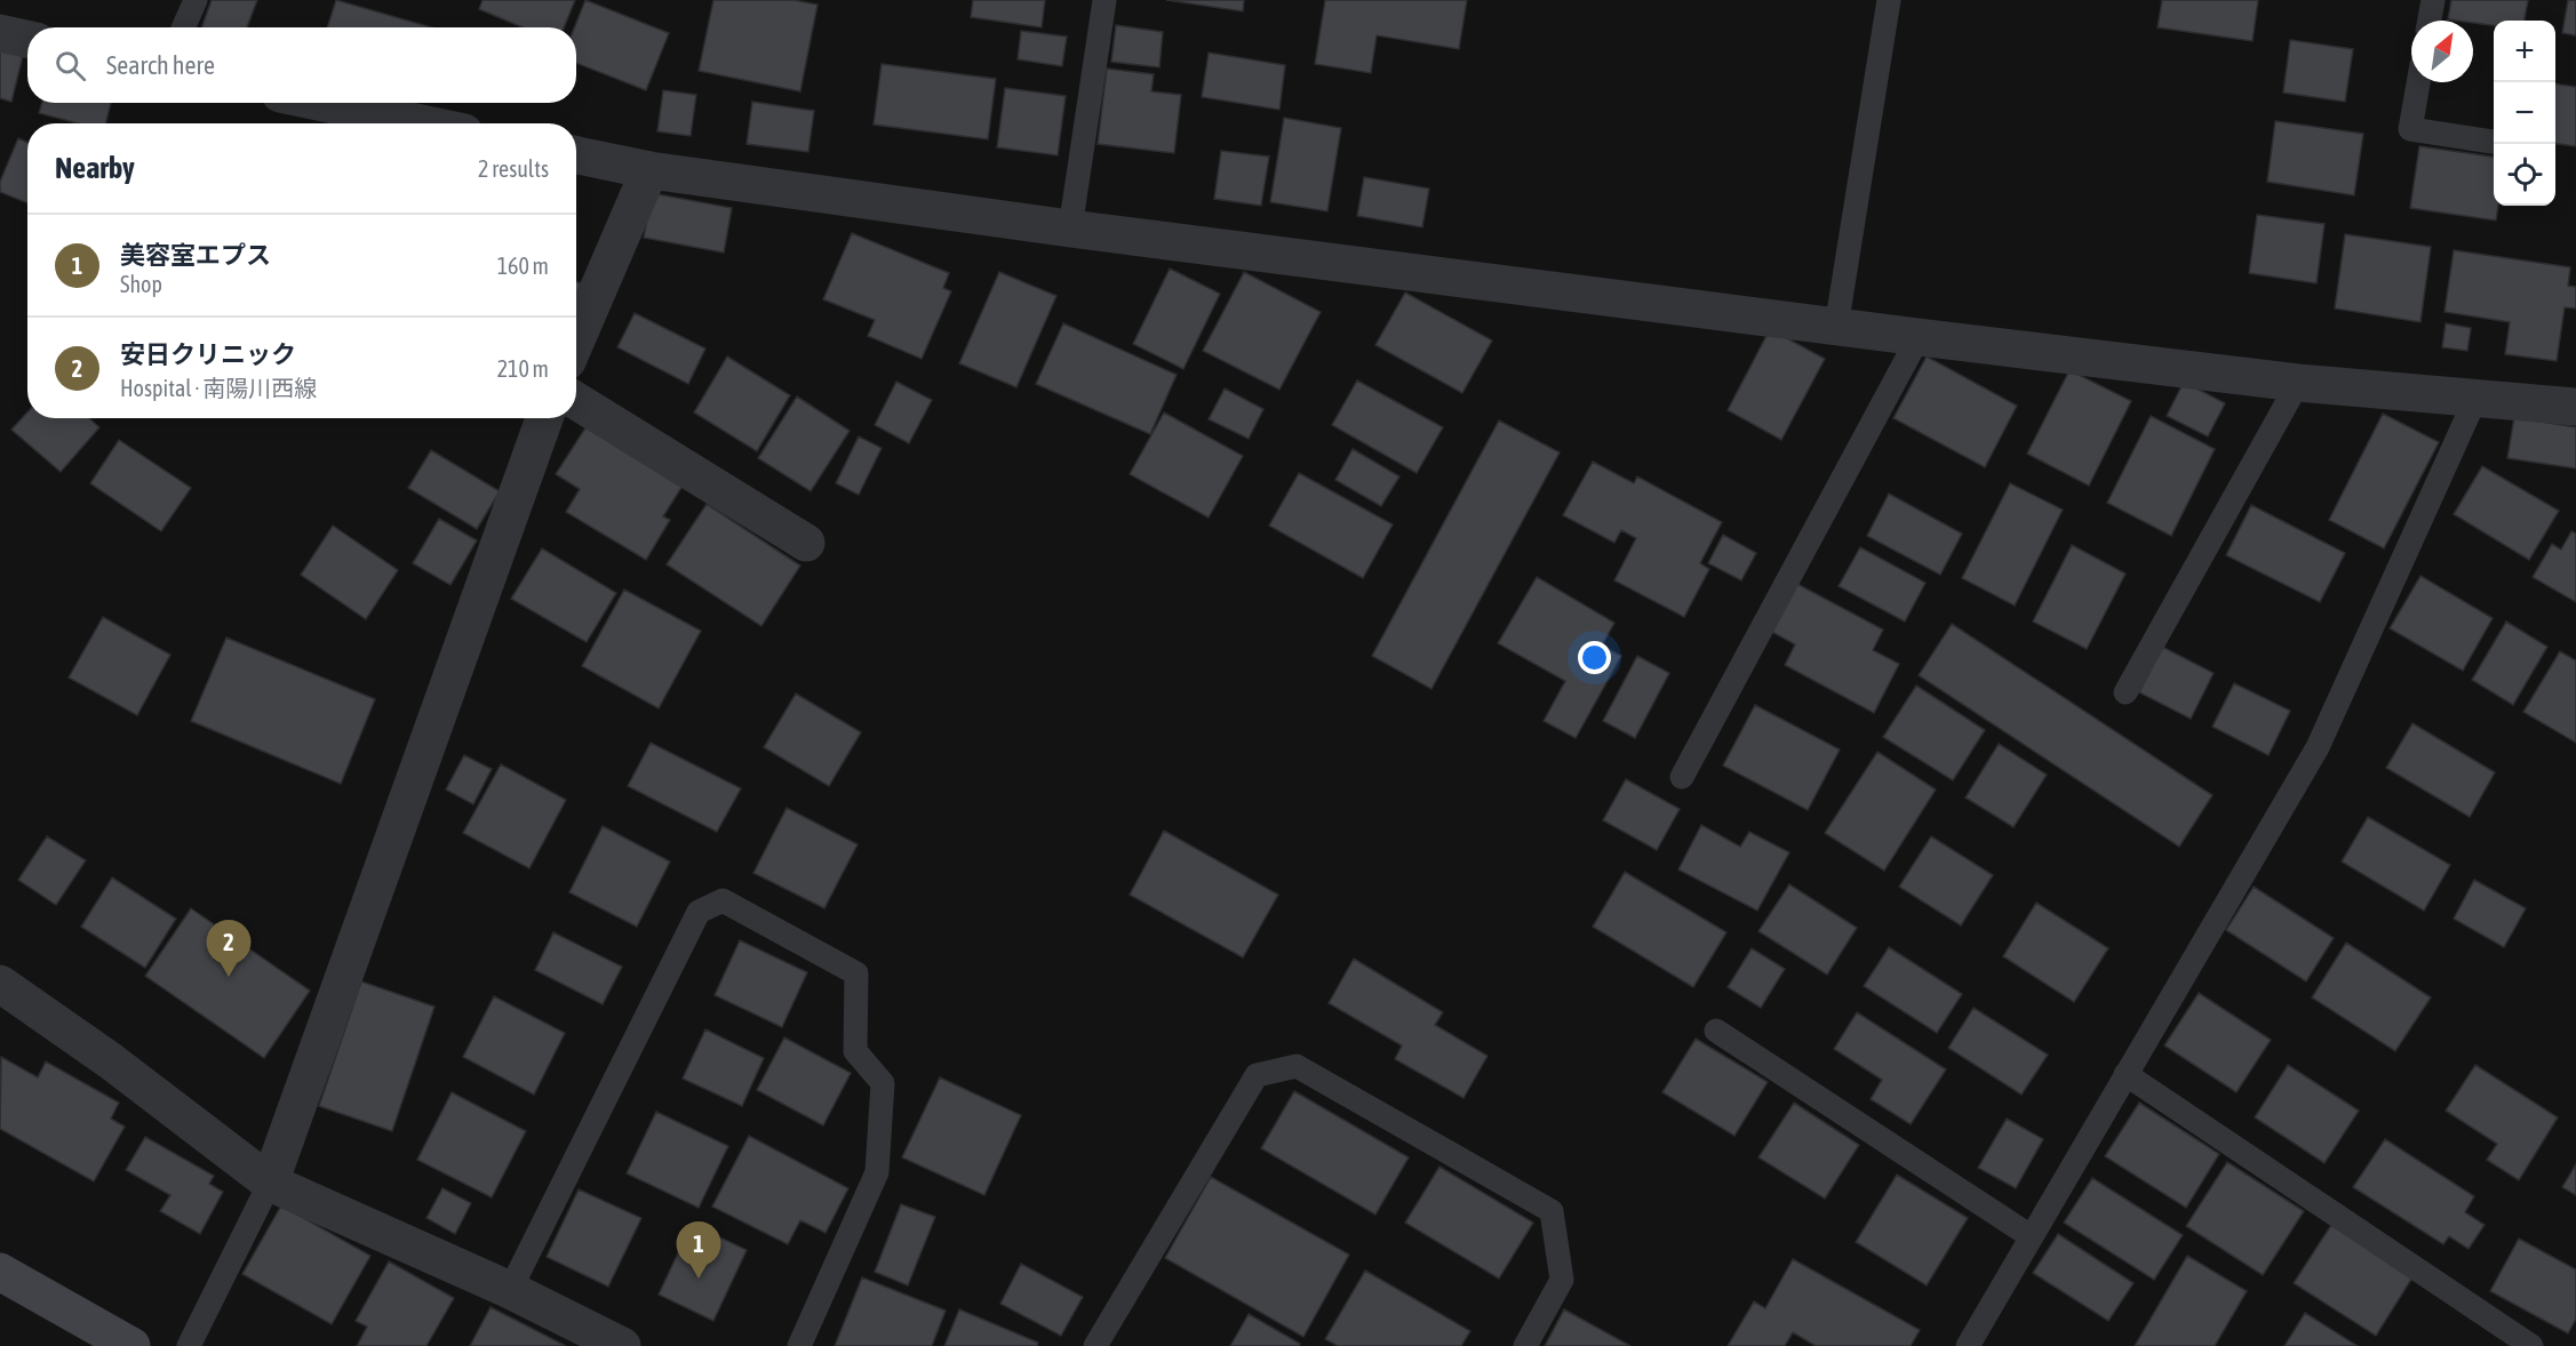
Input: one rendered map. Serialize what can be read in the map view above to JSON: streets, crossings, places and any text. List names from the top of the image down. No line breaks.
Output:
{"north":"top right","page":{"map_buttons":["+","−"],"search":"Search here","heading":["Nearby","2 results"],"list":[{"mark":"1","name":"美容室エプス","note":"Shop","value":"160 m"},{"mark":"2","name":"安日クリニック","note":"Hospital · 南陽川西線","value":"210 m"}],"pins":["2","1"]}}
